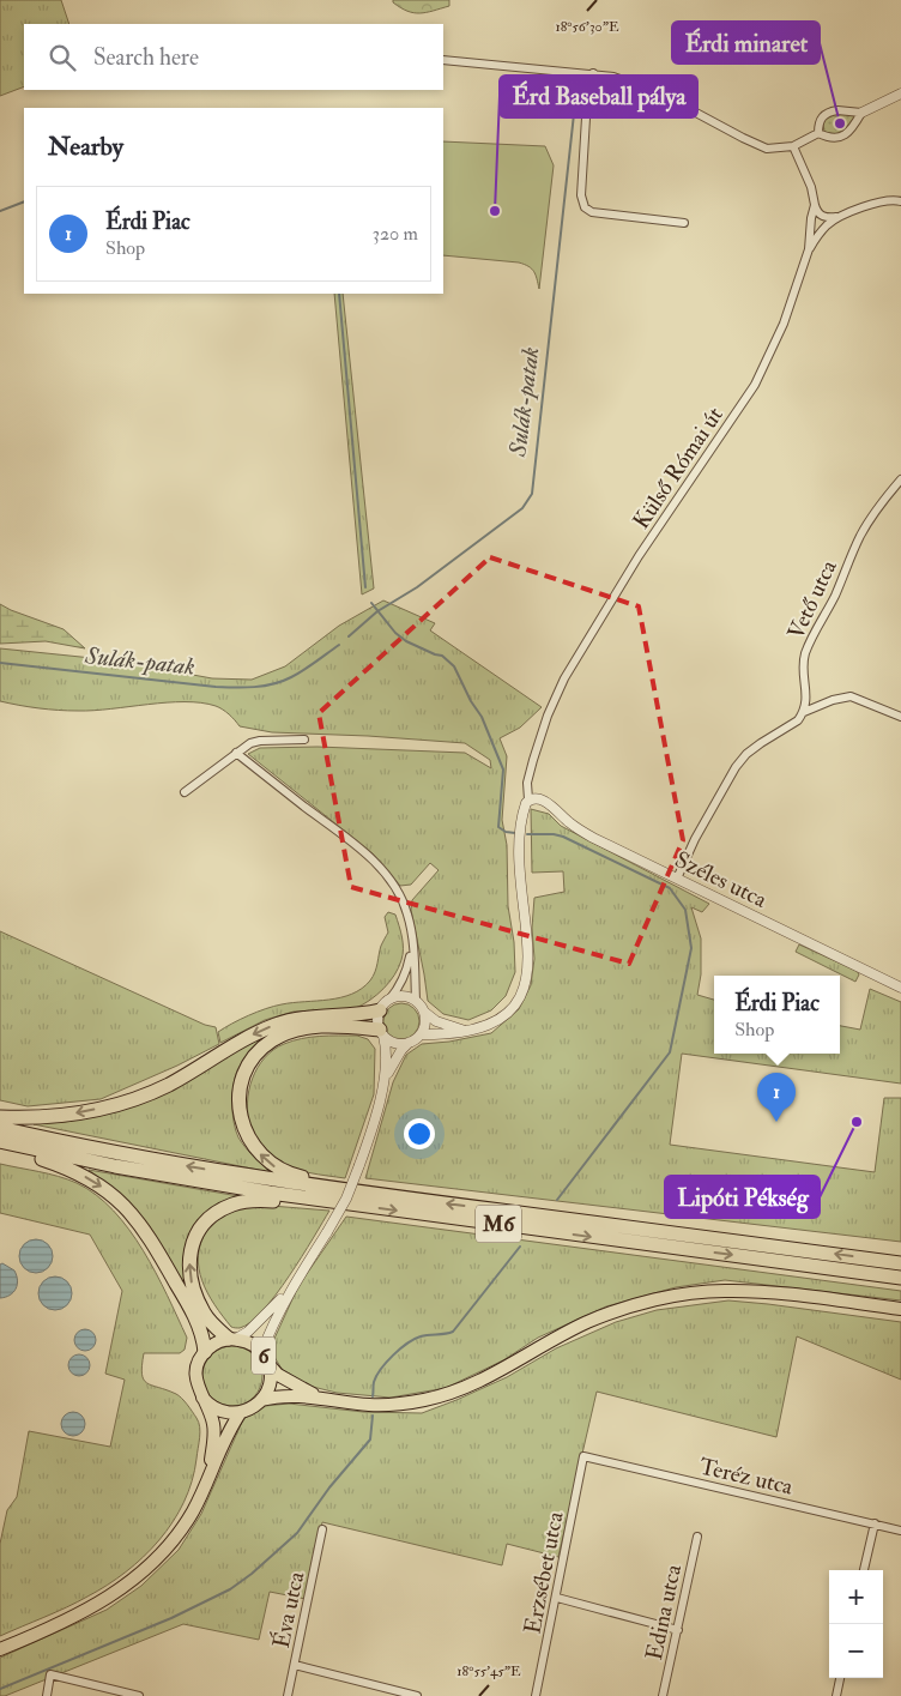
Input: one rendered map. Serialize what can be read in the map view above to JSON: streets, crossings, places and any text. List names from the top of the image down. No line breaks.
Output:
{"streets":{"highway":["M6"],"main road":["6"],"street":["Külső Római út","Vető utca","Széles utca","Teréz utca","Erzsébet utca","Éva utca","Edina utca"]},"crossings":[["Külső Római út","Széles utca"],["Teréz utca","Erzsébet utca"]],"water":["Sulák-patak"],"places":["Érdi minaret","Érd Baseball pálya","Lipóti Pékség"],"page":{"search":"Search here","heading":"Nearby","list":[{"mark":"1","name":"Érdi Piac","note":"Shop","value":"320 m"}],"popup":["Érdi Piac","Shop"],"pins":"1","map_buttons":["+","−"]},"coordinates":["18°56'30\"E","18°55'45\"E"]}
